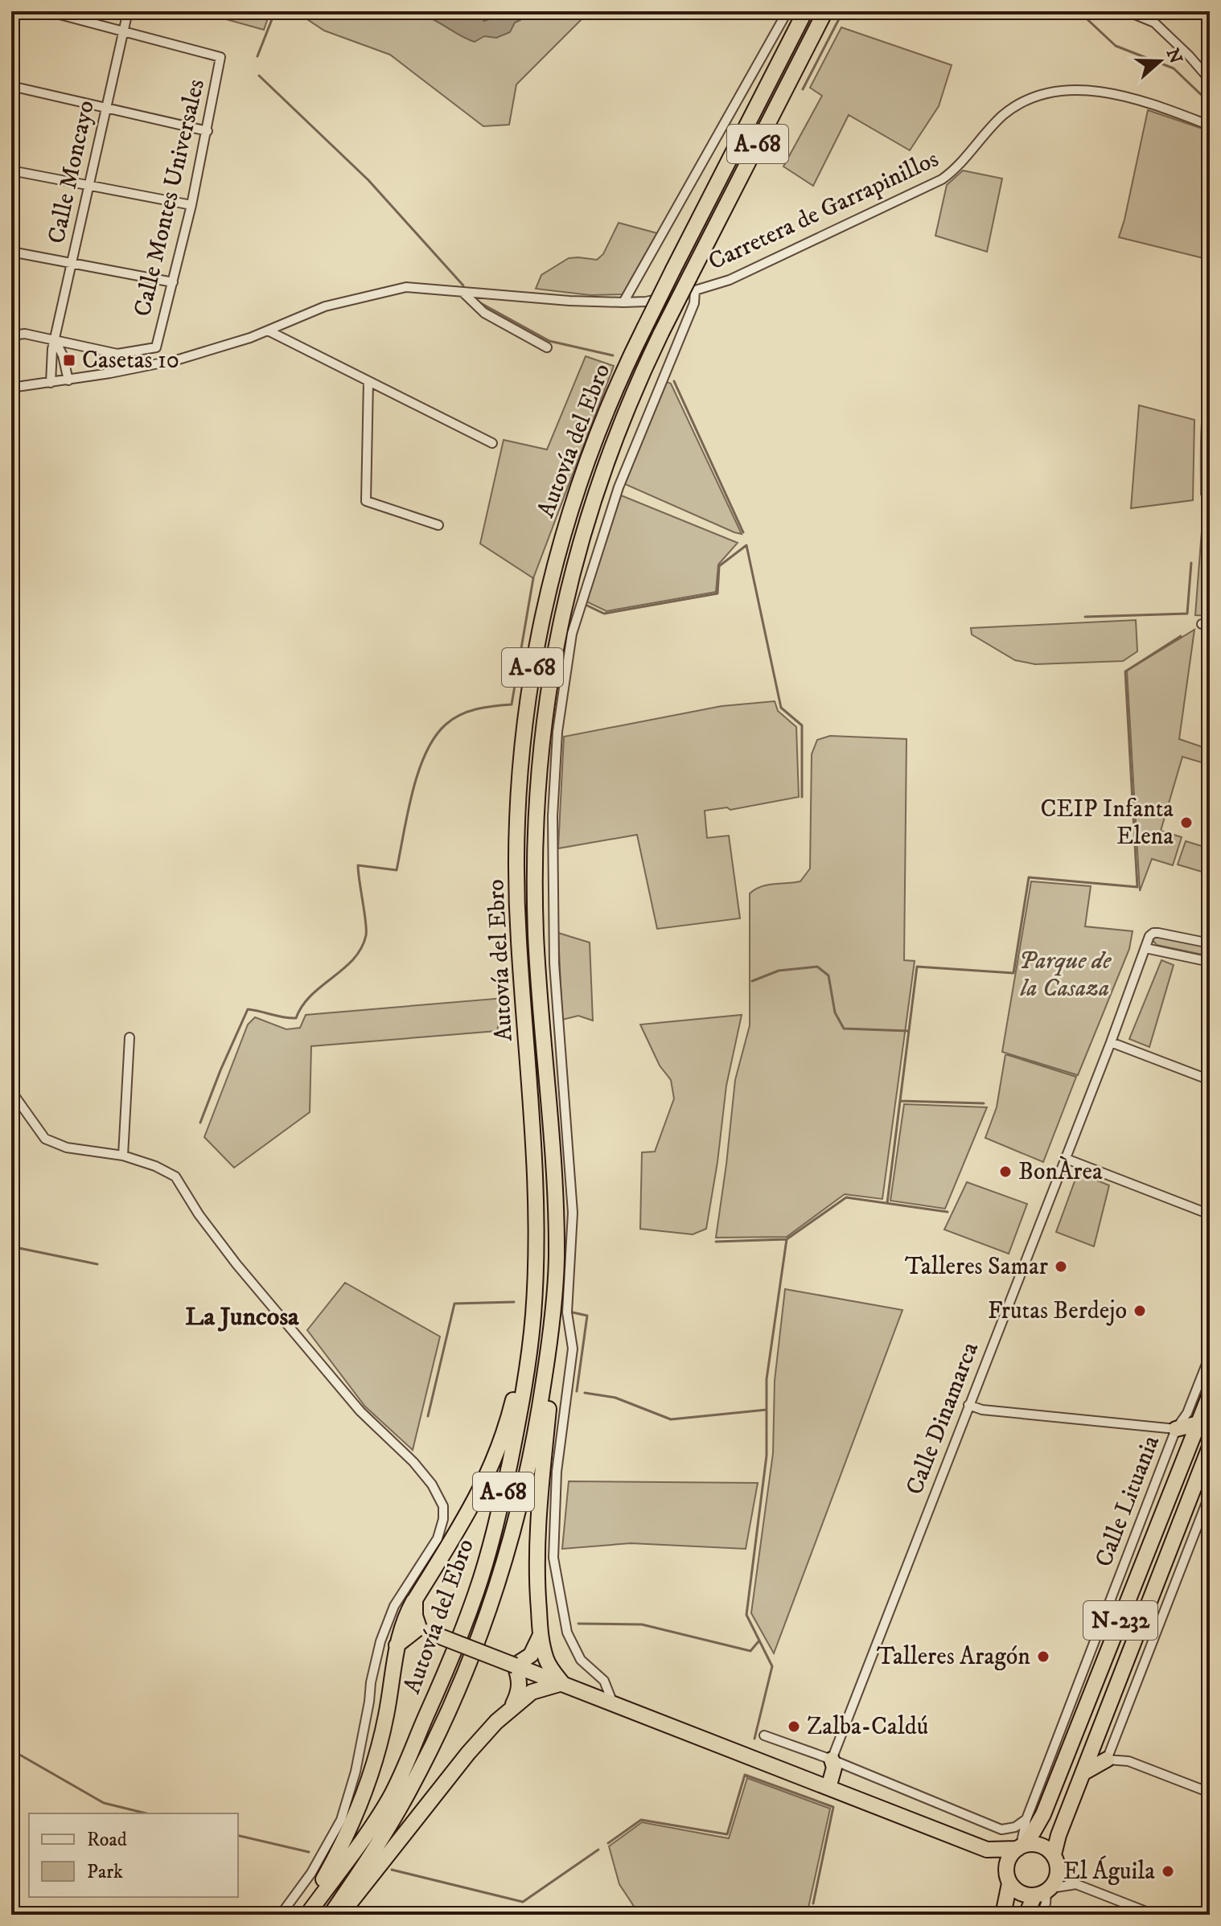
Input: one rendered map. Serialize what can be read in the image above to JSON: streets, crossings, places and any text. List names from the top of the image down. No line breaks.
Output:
{"streets":{"highway":["A-68","Autovía del Ebro","N-232"],"street":["Calle Moncayo","Calle Montes Universales","Carretera de Garrapinillos","Calle Dinamarca","Calle Lituania"]},"crossings":[["Calle Moncayo","Calle Montes Universales"],["Calle Moncayo","Carretera de Garrapinillos"],["Carretera de Garrapinillos","Autovía del Ebro"],["Calle Dinamarca","Calle Lituania"],["Calle Lituania","N-232"]],"districts":["La Juncosa"],"parks":["Parque de la Casaza"],"places":{"transit":["Casetas 10"],"other":["CEIP Infanta Elena","BonÀrea","Talleres Samar","Frutas Berdejo","Talleres Aragón","Zalba-Caldú","El Águila"]},"legend":["Road","Park"],"north":"right"}
